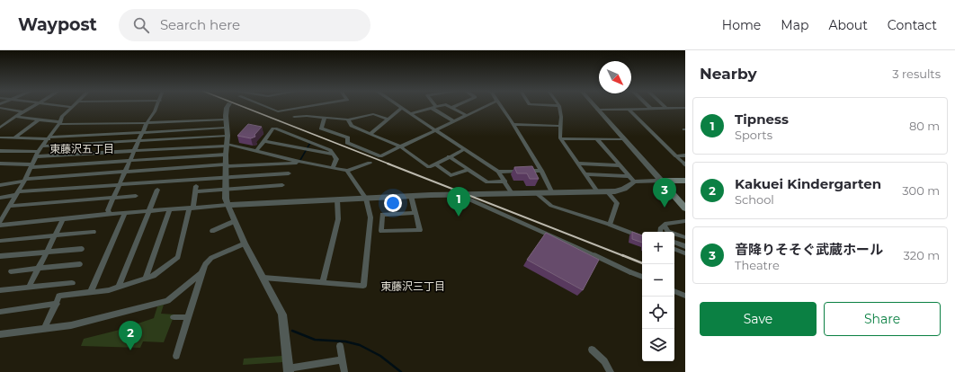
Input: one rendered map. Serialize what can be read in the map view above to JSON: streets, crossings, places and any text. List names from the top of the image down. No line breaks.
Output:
{"districts":["東藤沢五丁目","東藤沢三丁目"],"north":"bottom right","page":{"header":"Waypost","search":"Search here","nav":["Home","Map","About","Contact"],"heading":["Nearby","3 results"],"list":[{"mark":"1","name":"Tipness","note":"Sports","value":"80 m"},{"mark":"2","name":"Kakuei Kindergarten","note":"School","value":"300 m"},{"mark":"3","name":"音降りそそぐ武蔵ホール","note":"Theatre","value":"320 m"}],"pins":["3","1","2"],"map_buttons":["+","−"],"buttons":["Save","Share"]}}
